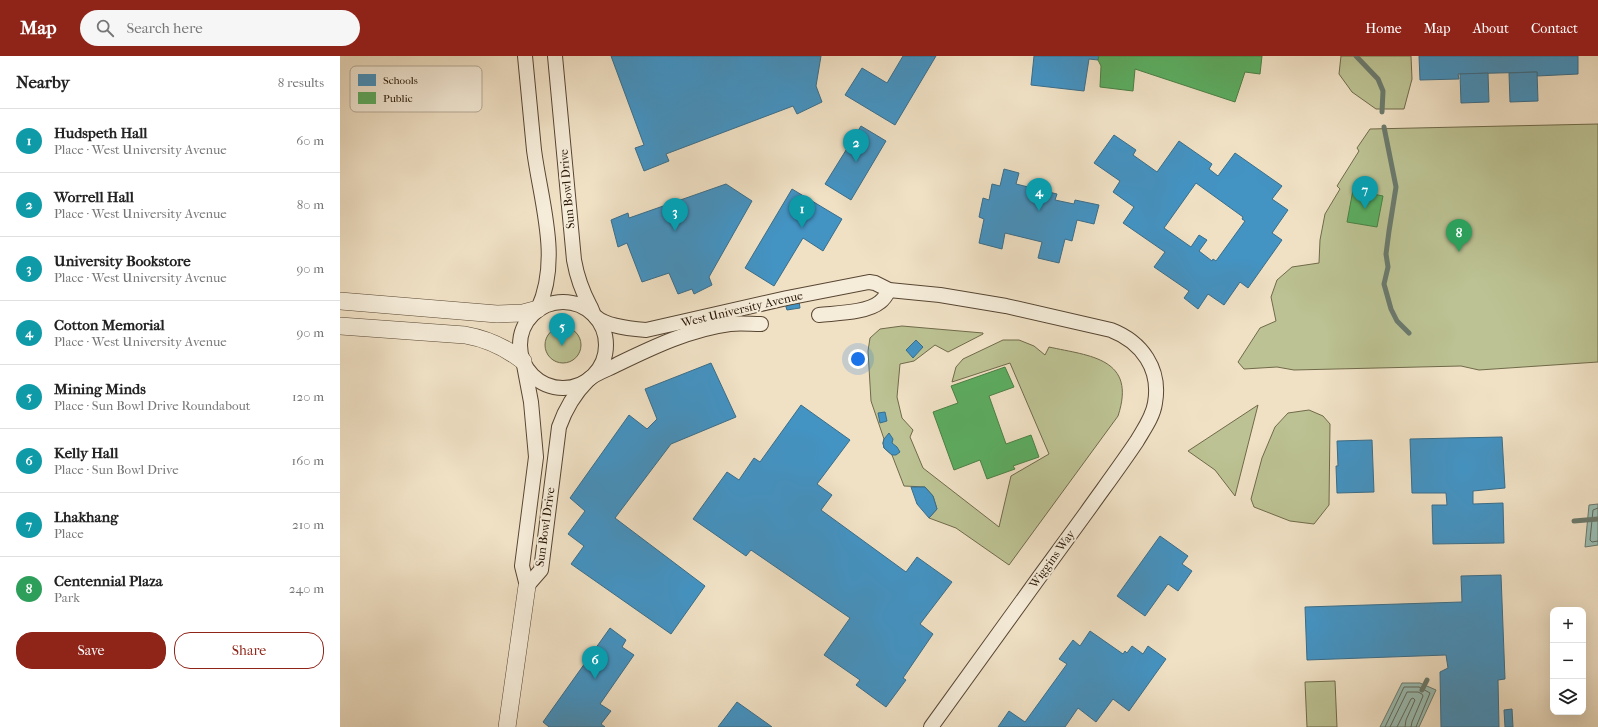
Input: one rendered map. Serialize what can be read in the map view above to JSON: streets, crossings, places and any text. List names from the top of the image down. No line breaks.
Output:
{"streets":{"street":["Sun Bowl Drive","West University Avenue","Wiggins Way"]},"crossings":[["Sun Bowl Drive","West University Avenue"],["West University Avenue","Wiggins Way"]],"legend":["Schools","Public"],"page":{"header":"Map","search":"Search here","nav":["Home","Map","About","Contact"],"heading":["Nearby","8 results"],"list":[{"mark":"1","name":"Hudspeth Hall","note":"Place · West University Avenue","value":"60 m"},{"mark":"2","name":"Worrell Hall","note":"Place · West University Avenue","value":"80 m"},{"mark":"3","name":"University Bookstore","note":"Place · West University Avenue","value":"90 m"},{"mark":"4","name":"Cotton Memorial","note":"Place · West University Avenue","value":"90 m"},{"mark":"5","name":"Mining Minds","note":"Place · Sun Bowl Drive Roundabout","value":"120 m"},{"mark":"6","name":"Kelly Hall","note":"Place · Sun Bowl Drive","value":"160 m"},{"mark":"7","name":"Lhakhang","note":"Place","value":"210 m"},{"mark":"8","name":"Centennial Plaza","note":"Park","value":"240 m"}],"pins":["2","7","4","1","3","8","5","6"],"map_buttons":["+","−"],"buttons":["Save","Share"]}}
